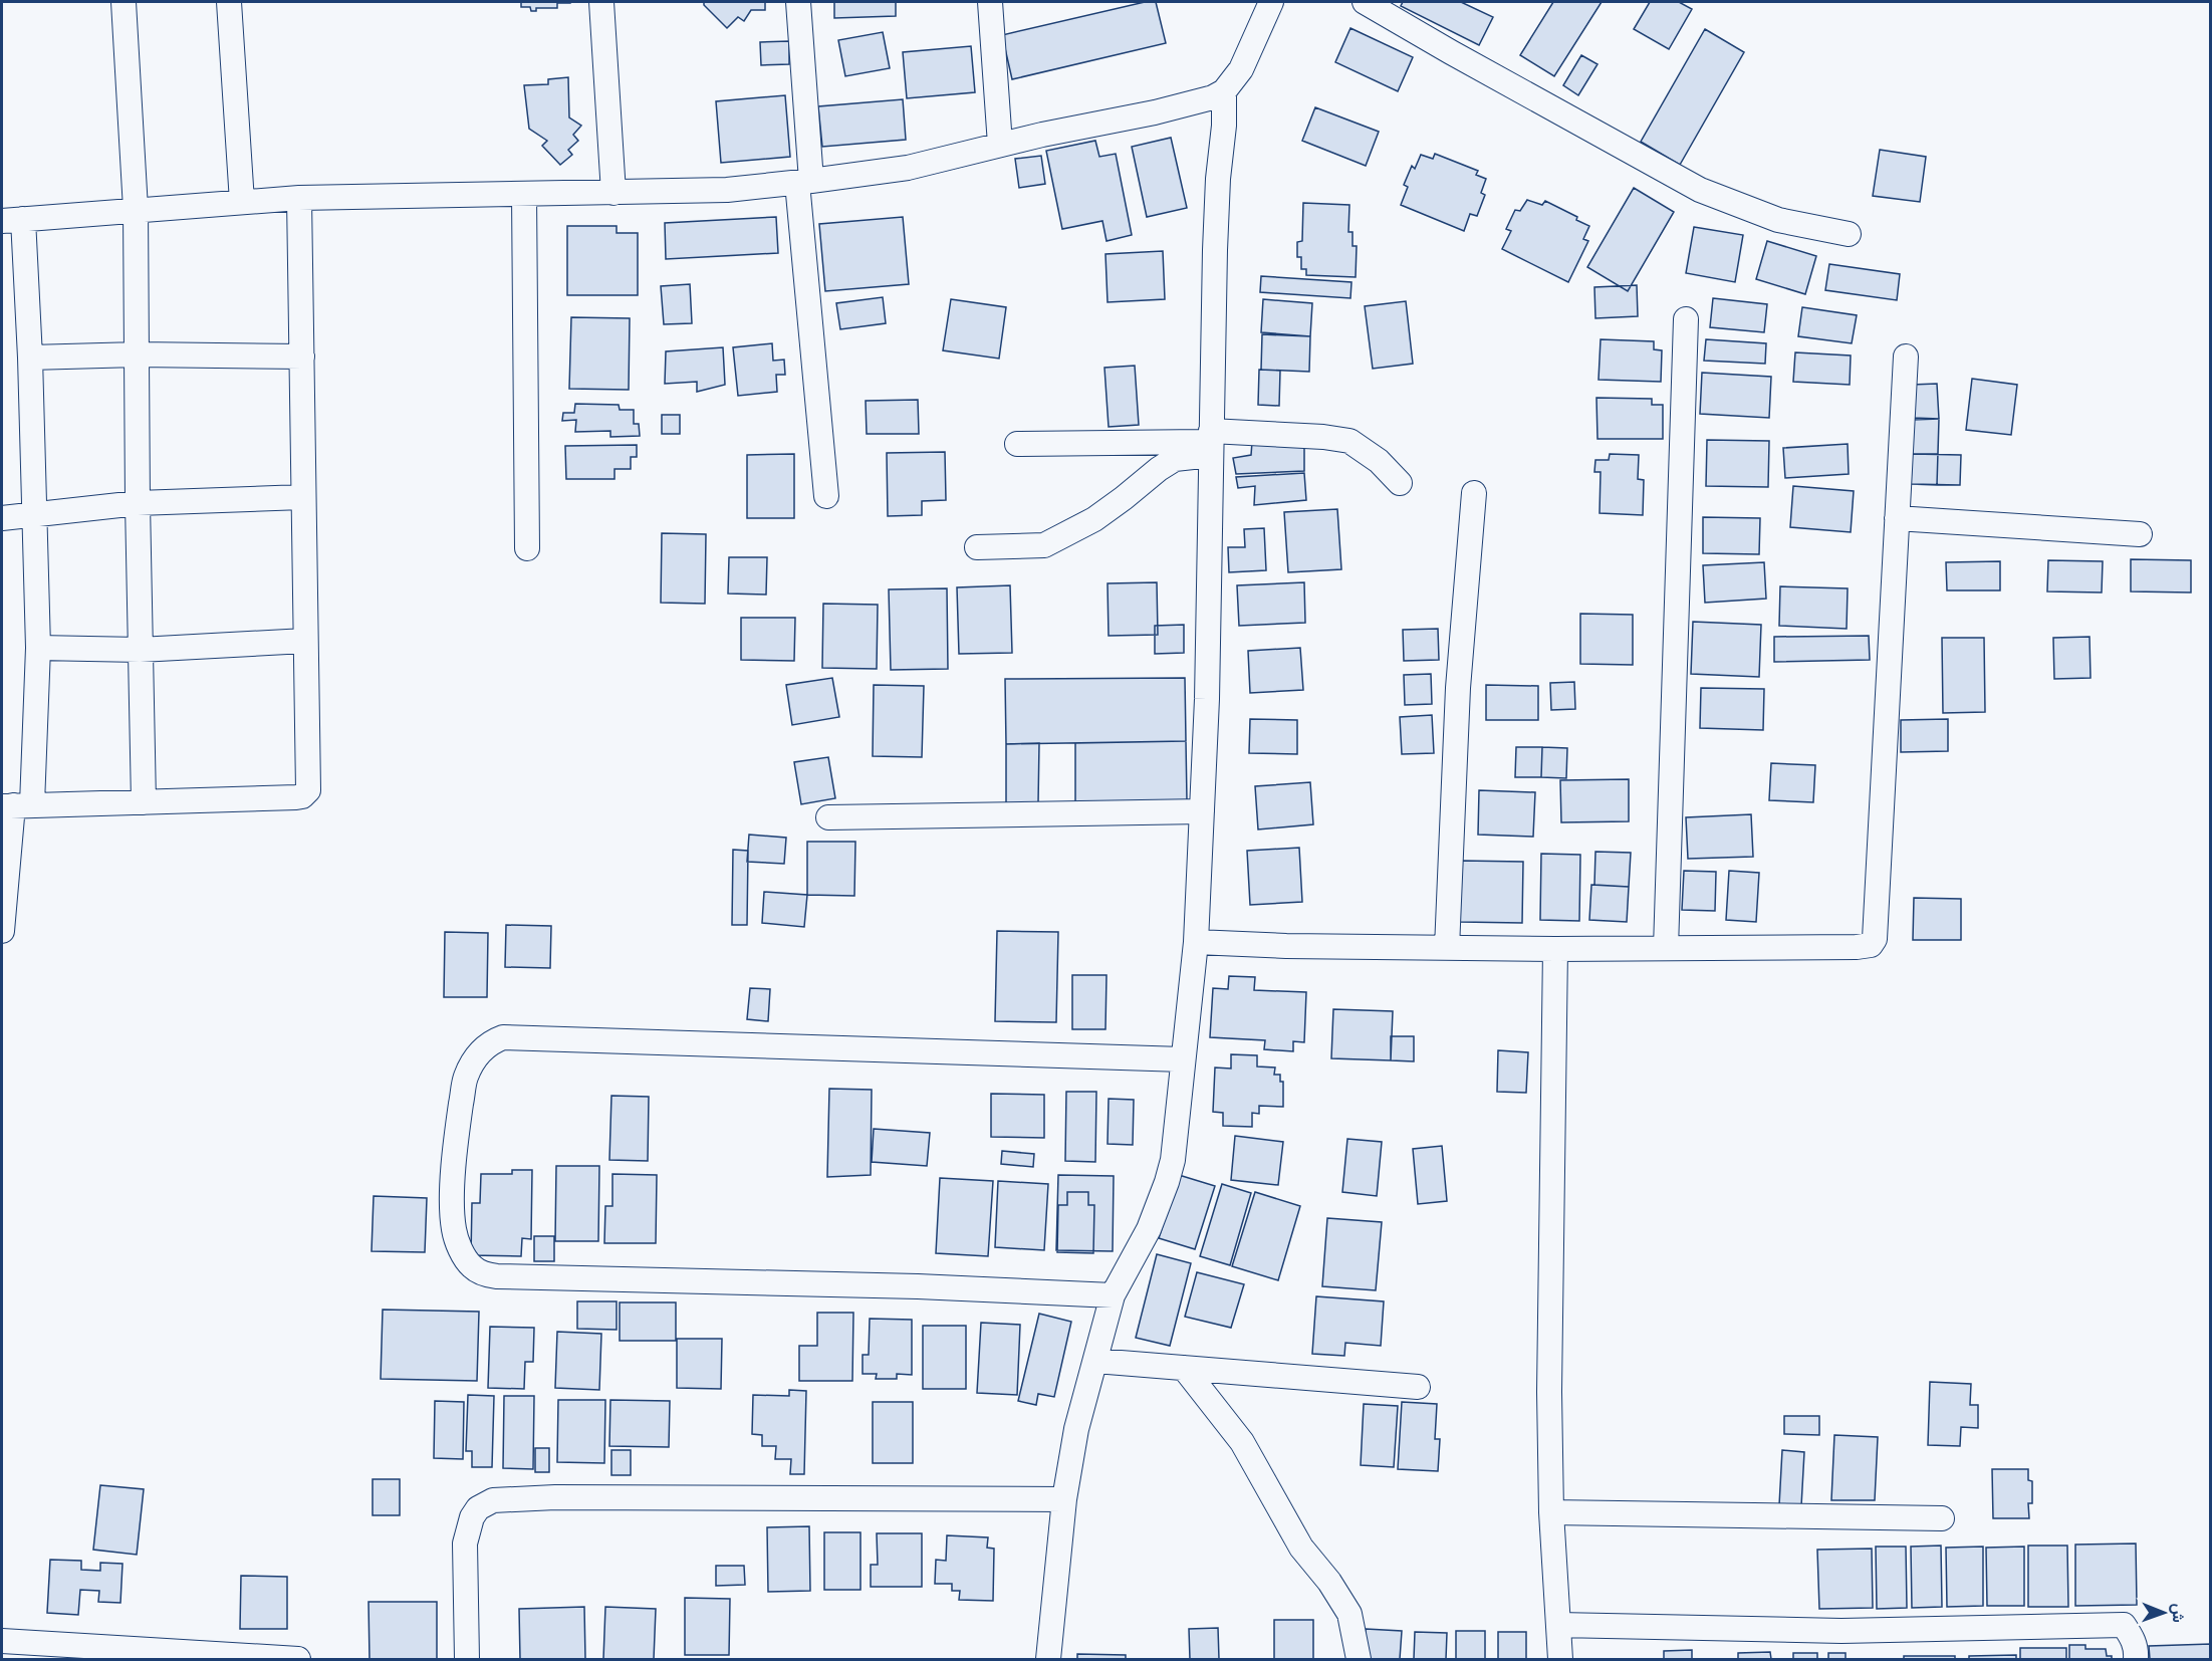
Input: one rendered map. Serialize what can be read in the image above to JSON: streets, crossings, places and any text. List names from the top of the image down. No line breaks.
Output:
{"north":"right"}
